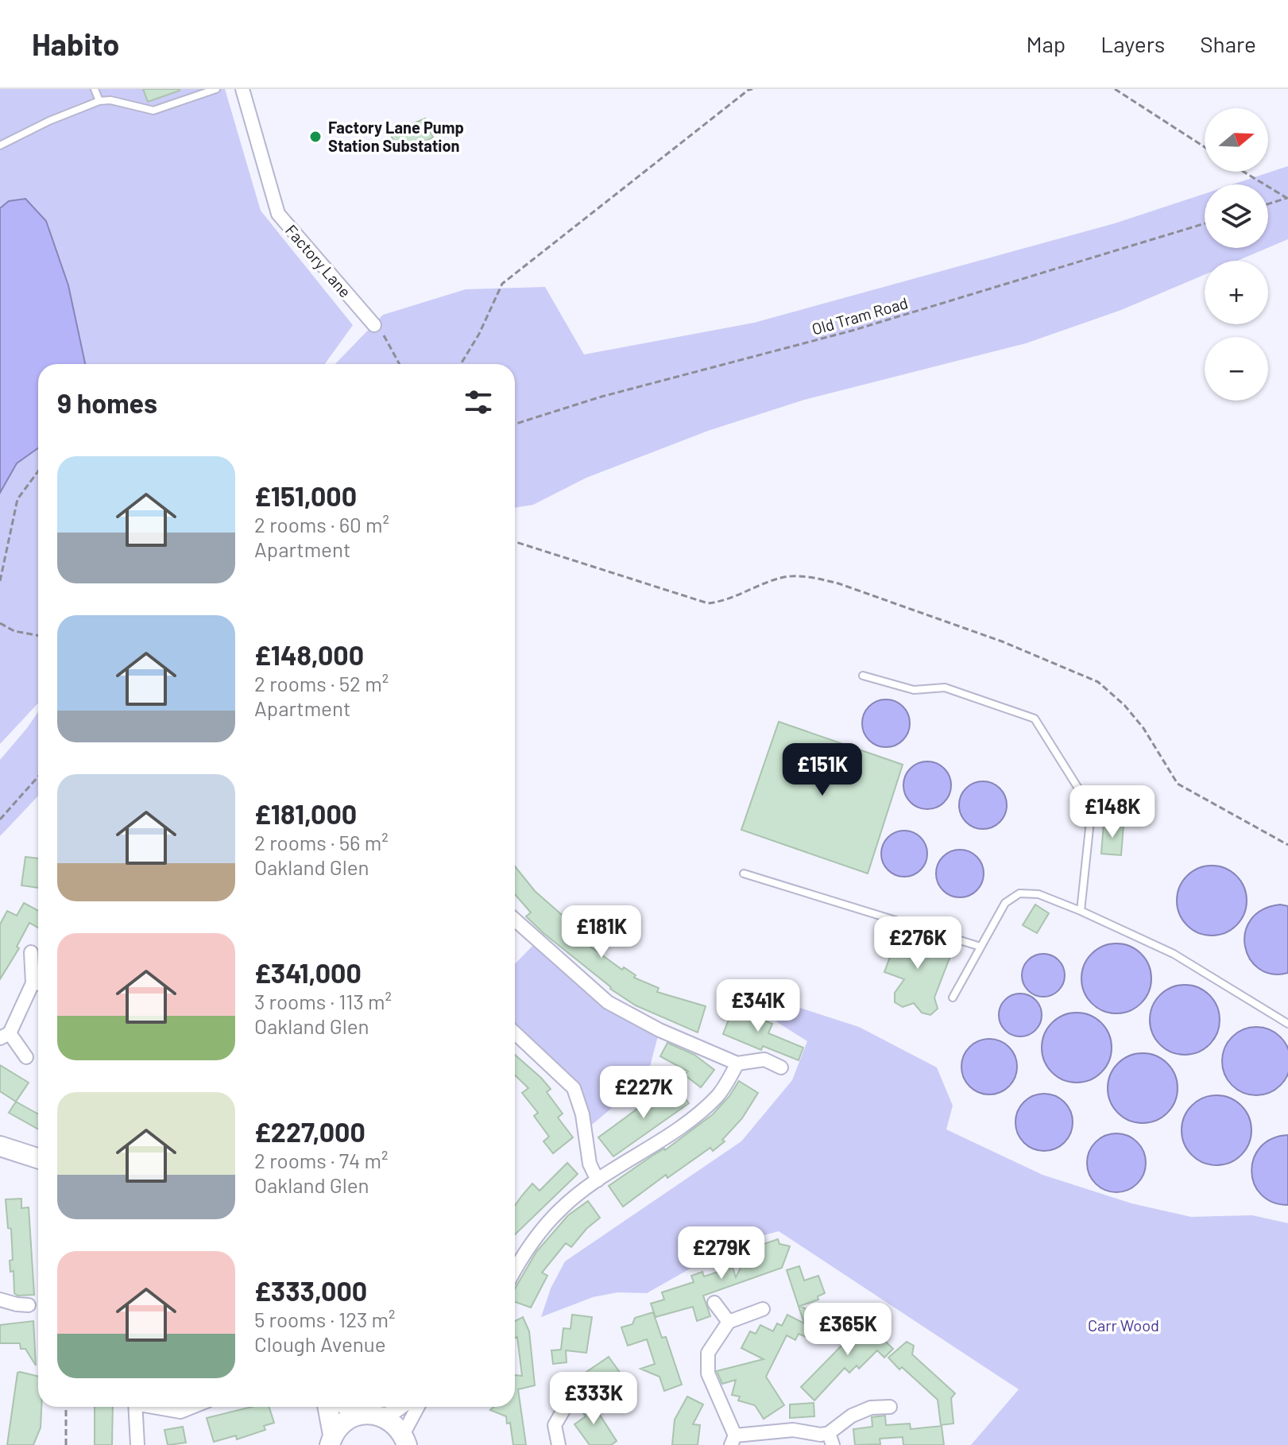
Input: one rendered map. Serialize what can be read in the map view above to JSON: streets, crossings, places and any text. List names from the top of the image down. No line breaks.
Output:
{"streets":{"street":["Factory Lane"],"path":["Old Tram Road"]},"parks":["Carr Wood"],"places":["Factory Lane Pump Station Substation"],"north":"right","page":{"header":"Habito","nav":["Map","Layers","Share"],"map_buttons":["+","−"],"heading":"9 homes","list":[{"name":"£151,000","note":"2 rooms · 60 m² · Apartment"},{"name":"£148,000","note":"2 rooms · 52 m² · Apartment"},{"name":"£181,000","note":"2 rooms · 56 m² · Oakland Glen"},{"name":"£341,000","note":"3 rooms · 113 m² · Oakland Glen"},{"name":"£227,000","note":"2 rooms · 74 m² · Oakland Glen"},{"name":"£333,000","note":"5 rooms · 123 m² · Clough Avenue"}],"price":["£151K","£148K","£181K","£276K","£341K","£227K","£279K","£365K","£333K"]}}
